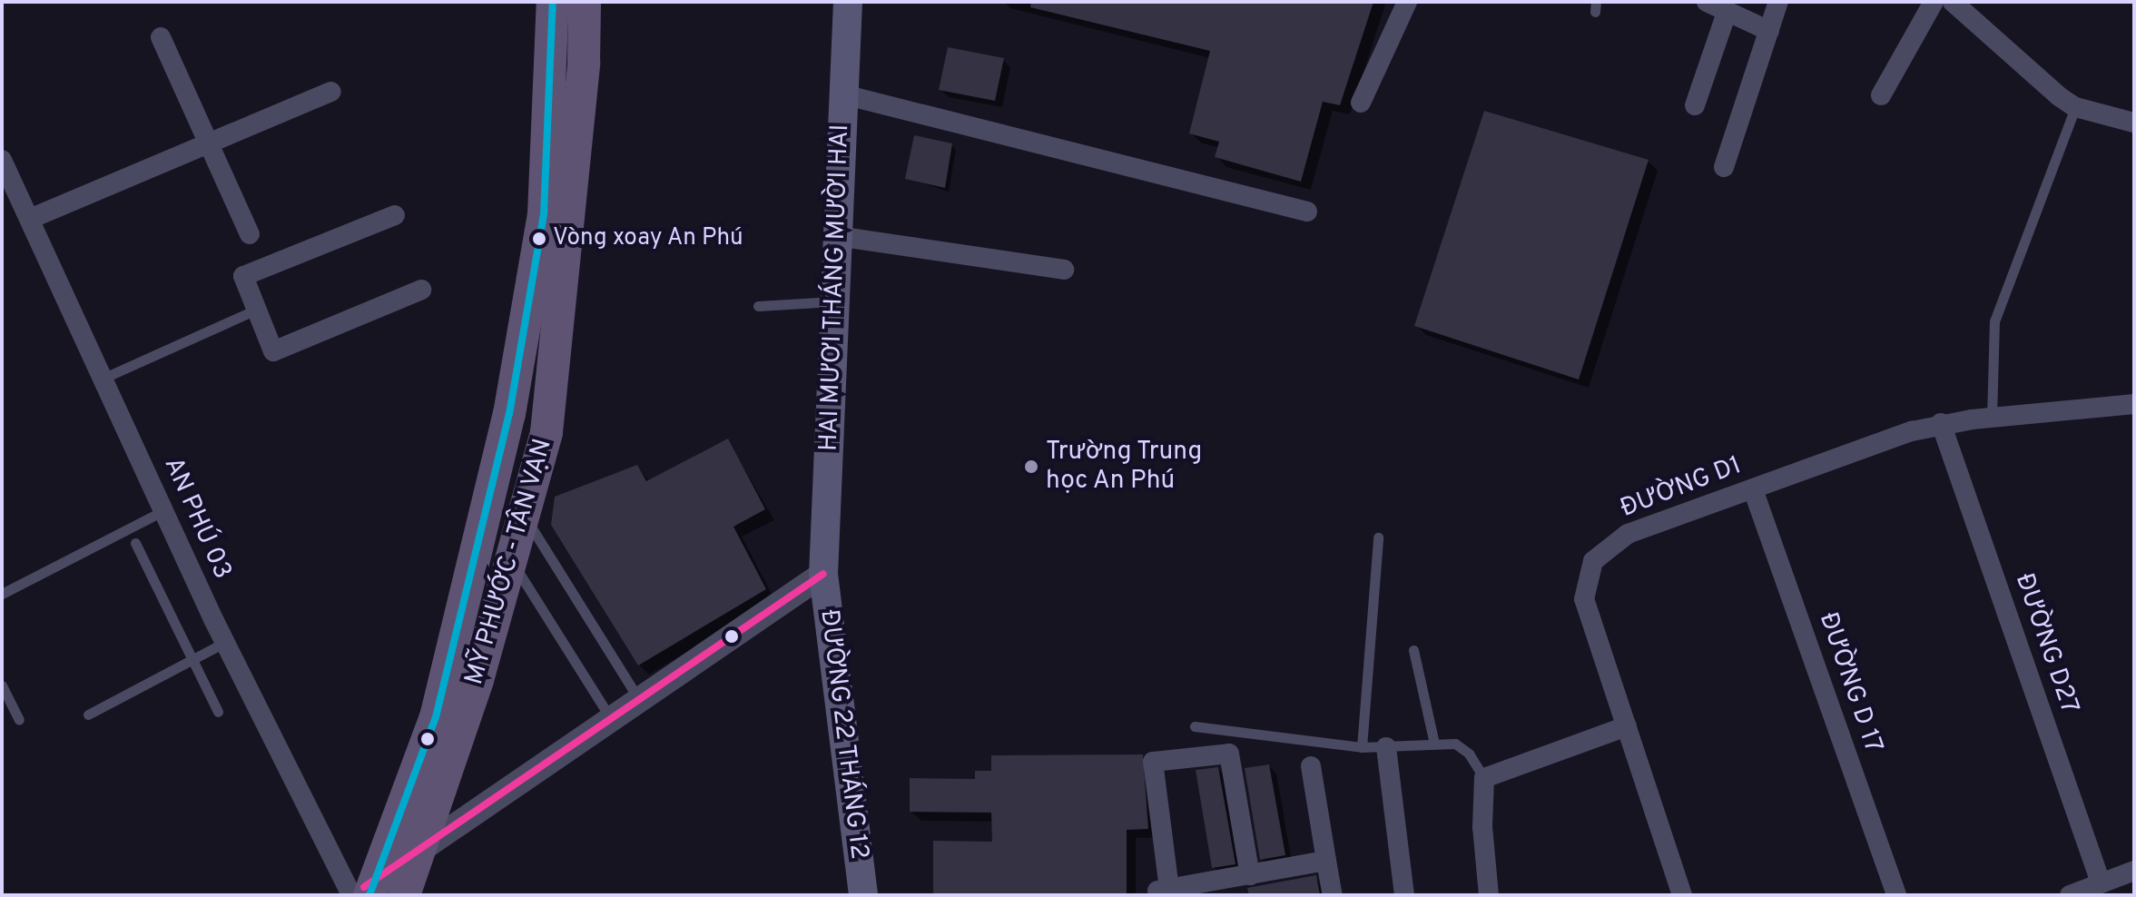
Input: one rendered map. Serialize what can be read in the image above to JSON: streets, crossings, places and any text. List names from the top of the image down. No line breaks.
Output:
{"streets":{"main road":["HAI MƯƠI THÁNG MƯỜI HAI","MỸ PHƯỚC - TÂN VẠN","ĐƯỜNG 22 THÁNG 12"],"street":["ĐƯỜNG D1","AN PHÚ 03","ĐƯỜNG D27","ĐƯỜNG D 17"]},"crossings":[["HAI MƯƠI THÁNG MƯỜI HAI","ĐƯỜNG 22 THÁNG 12"],["ĐƯỜNG D1","ĐƯỜNG D27"],["ĐƯỜNG D1","ĐƯỜNG D 17"],["AN PHÚ 03","MỸ PHƯỚC - TÂN VẠN"]],"places":["Vòng xoay An Phú","Trường Trung học An Phú"]}
